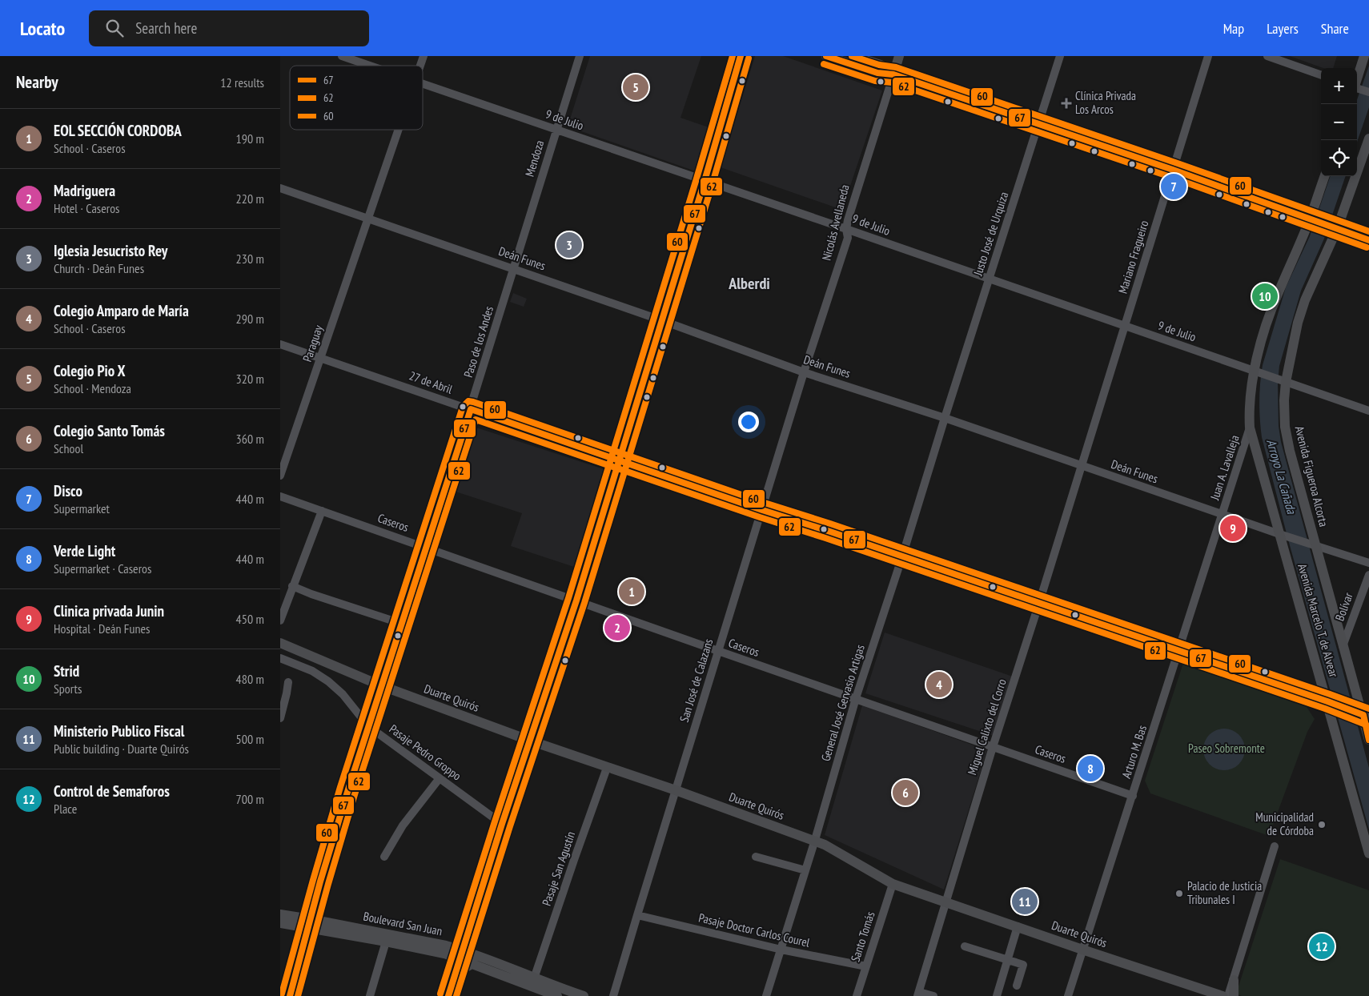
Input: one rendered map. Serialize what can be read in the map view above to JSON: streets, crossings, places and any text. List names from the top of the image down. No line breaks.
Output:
{"streets":{"main road":["Nicolás Avellaneda","Avenida Figueroa Alcorta","Avenida Marcelo T. de Alvear","Duarte Quirós","Boulevard San Juan"],"street":["9 de Julio","Mendoza","Justo José de Urquiza","Mariano Fragueiro","Deán Funes","Paso de los Andes","Paraguay","27 de Abril","Juan A. Lavalleja","Caseros","Bolívar","San José de Calazans","General José Gervasio Artigas","Miguel Calixto del Corro","Arturo M. Bas","Pasaje Pedro Groppo","Pasaje San Agustín","Pasaje Doctor Carlos Courel","Santo Tomás"]},"crossings":[["9 de Julio","Mendoza"],["9 de Julio","Nicolás Avellaneda"],["9 de Julio","Justo José de Urquiza"],["9 de Julio","Mariano Fragueiro"],["9 de Julio","Avenida Figueroa Alcorta"],["Mendoza","Deán Funes"],["Mendoza","Paso de los Andes"],["Nicolás Avellaneda","Deán Funes"],["Nicolás Avellaneda","San José de Calazans"],["Justo José de Urquiza","Deán Funes"],["Justo José de Urquiza","General José Gervasio Artigas"],["Mariano Fragueiro","Deán Funes"],["Mariano Fragueiro","Miguel Calixto del Corro"],["Deán Funes","Paso de los Andes"],["Deán Funes","Paraguay"],["Deán Funes","Juan A. Lavalleja"],["Deán Funes","Avenida Figueroa Alcorta"],["Deán Funes","Avenida Marcelo T. de Alvear"],["Deán Funes","San José de Calazans"],["Deán Funes","General José Gervasio Artigas"],["Deán Funes","Miguel Calixto del Corro"],["Deán Funes","Arturo M. Bas"],["Paso de los Andes","27 de Abril"],["Paso de los Andes","Caseros"],["Paso de los Andes","Duarte Quirós"],["Paso de los Andes","Pasaje Pedro Groppo"],["Paso de los Andes","Boulevard San Juan"],["Paraguay","27 de Abril"],["27 de Abril","Avenida Marcelo T. de Alvear"],["27 de Abril","San José de Calazans"],["27 de Abril","General José Gervasio Artigas"],["27 de Abril","Miguel Calixto del Corro"],["27 de Abril","Arturo M. Bas"],["Juan A. Lavalleja","Arturo M. Bas"],["Avenida Figueroa Alcorta","Avenida Marcelo T. de Alvear"],["Caseros","San José de Calazans"],["Caseros","General José Gervasio Artigas"],["Caseros","Miguel Calixto del Corro"],["Caseros","Arturo M. Bas"],["Bolívar","Avenida Marcelo T. de Alvear"],["San José de Calazans","Duarte Quirós"],["San José de Calazans","Pasaje Doctor Carlos Courel"],["Duarte Quirós","General José Gervasio Artigas"],["Duarte Quirós","Miguel Calixto del Corro"],["Duarte Quirós","Arturo M. Bas"],["Duarte Quirós","Pasaje San Agustín"],["Duarte Quirós","Santo Tomás"],["General José Gervasio Artigas","Pasaje Doctor Carlos Courel"],["Pasaje San Agustín","Boulevard San Juan"],["Pasaje Doctor Carlos Courel","Santo Tomás"]],"districts":["Alberdi"],"water":["Arroyo La Cañada"],"parks":["Paseo Sobremonte"],"places":{"health":["Clínica Privada Los Arcos"],"other":["Municipalidad de Córdoba","Palacio de Justicia Tribunales I"]},"lines":["transit line 67","transit line 60","transit line 62"],"legend":["67","62","60"],"page":{"header":"Locato","search":"Search here","nav":["Map","Layers","Share"],"heading":["Nearby","12 results"],"map_buttons":["+","−"],"pins":["5","7","3","10","9","1","2","4","8","6","11","12"],"list":[{"mark":"1","name":"EOL SECCIÓN CORDOBA","note":"School · Caseros","value":"190 m"},{"mark":"2","name":"Madriguera","note":"Hotel · Caseros","value":"220 m"},{"mark":"3","name":"Iglesia Jesucristo Rey","note":"Church · Deán Funes","value":"230 m"},{"mark":"4","name":"Colegio Amparo de María","note":"School · Caseros","value":"290 m"},{"mark":"5","name":"Colegio Pio X","note":"School · Mendoza","value":"320 m"},{"mark":"6","name":"Colegio Santo Tomás","note":"School","value":"360 m"},{"mark":"7","name":"Disco","note":"Supermarket","value":"440 m"},{"mark":"8","name":"Verde Light","note":"Supermarket · Caseros","value":"440 m"},{"mark":"9","name":"Clinica privada Junin","note":"Hospital · Deán Funes","value":"450 m"},{"mark":"10","name":"Strid","note":"Sports","value":"480 m"},{"mark":"11","name":"Ministerio Publico Fiscal","note":"Public building · Duarte Quirós","value":"500 m"},{"mark":"12","name":"Control de Semaforos","note":"Place","value":"700 m"}]}}
